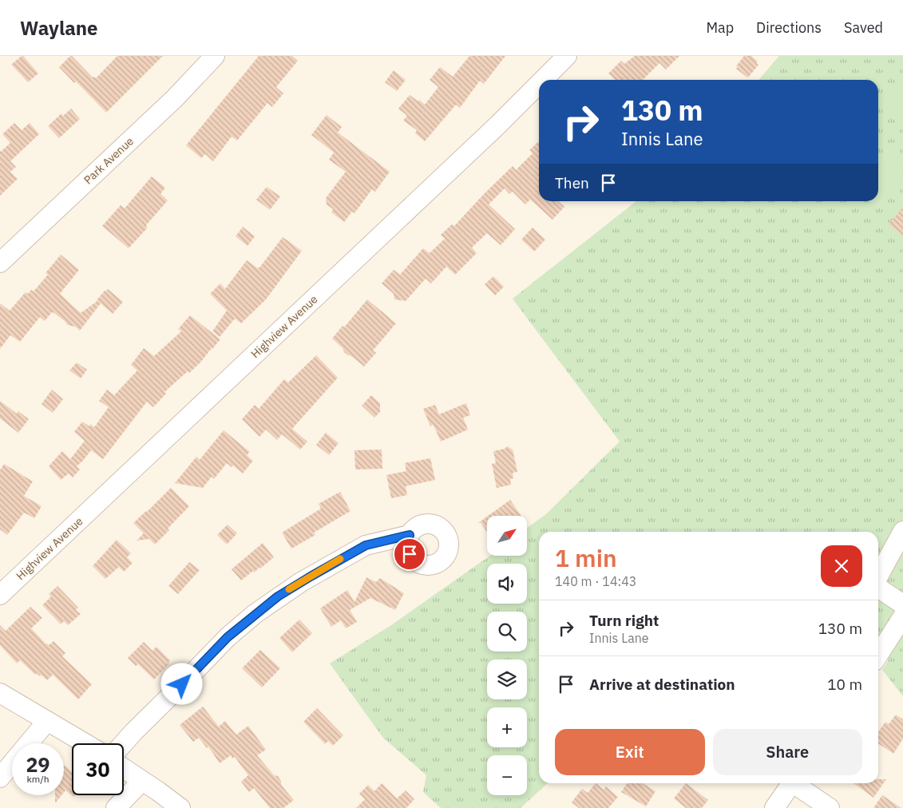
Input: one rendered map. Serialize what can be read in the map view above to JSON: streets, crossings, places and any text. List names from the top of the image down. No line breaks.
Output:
{"streets":{"street":["Park Avenue","Highview Avenue"]},"north":"top right","page":{"header":"Waylane","nav":["Map","Directions","Saved"],"turn":["130 m","Innis Lane"],"then":"Then","map_buttons":["+","−"],"heading":["1 min","140 m · 14:43"],"list":[{"name":"Turn right","note":"Innis Lane","value":"130 m"},{"name":"Arrive at destination","value":"10 m"}],"buttons":["Exit","Share"],"speed":"29 km/h","limit":"30"}}
